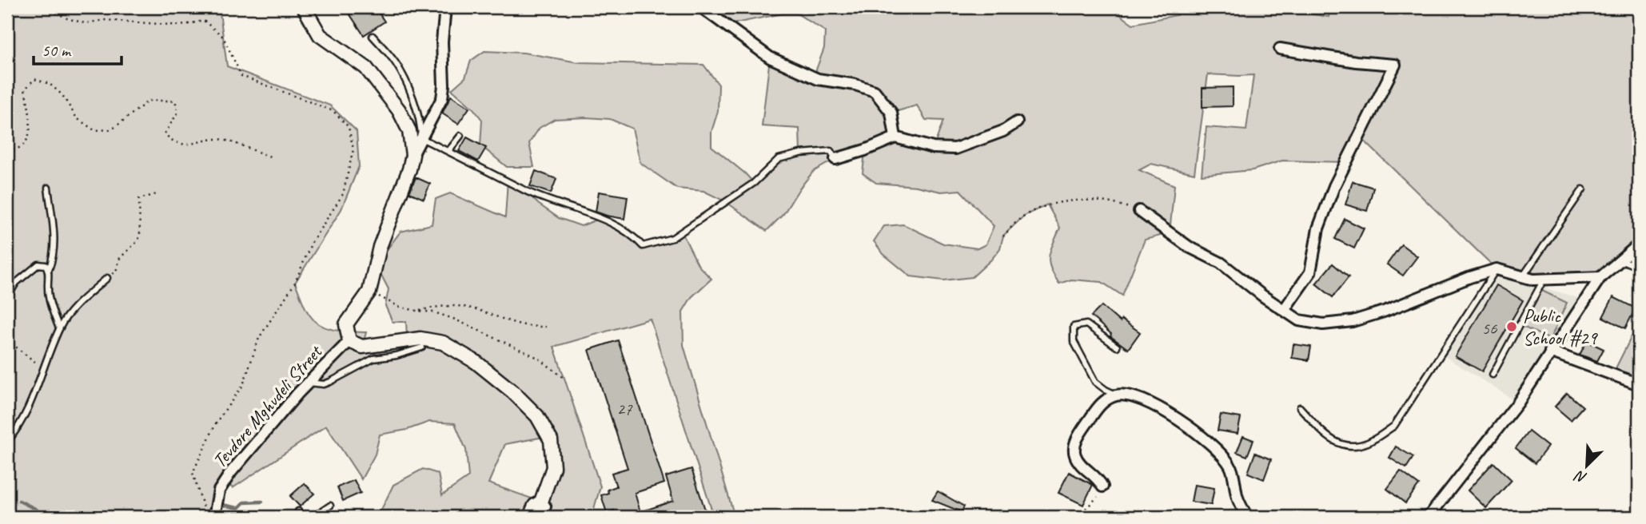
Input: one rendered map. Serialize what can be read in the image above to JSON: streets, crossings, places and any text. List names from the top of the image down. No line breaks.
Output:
{"streets":{"street":["Tevdore Mghvdeli Street"]},"places":["Public School #29"],"house_numbers":["56","27"],"scale_bar":"50 m","north":"bottom left"}
